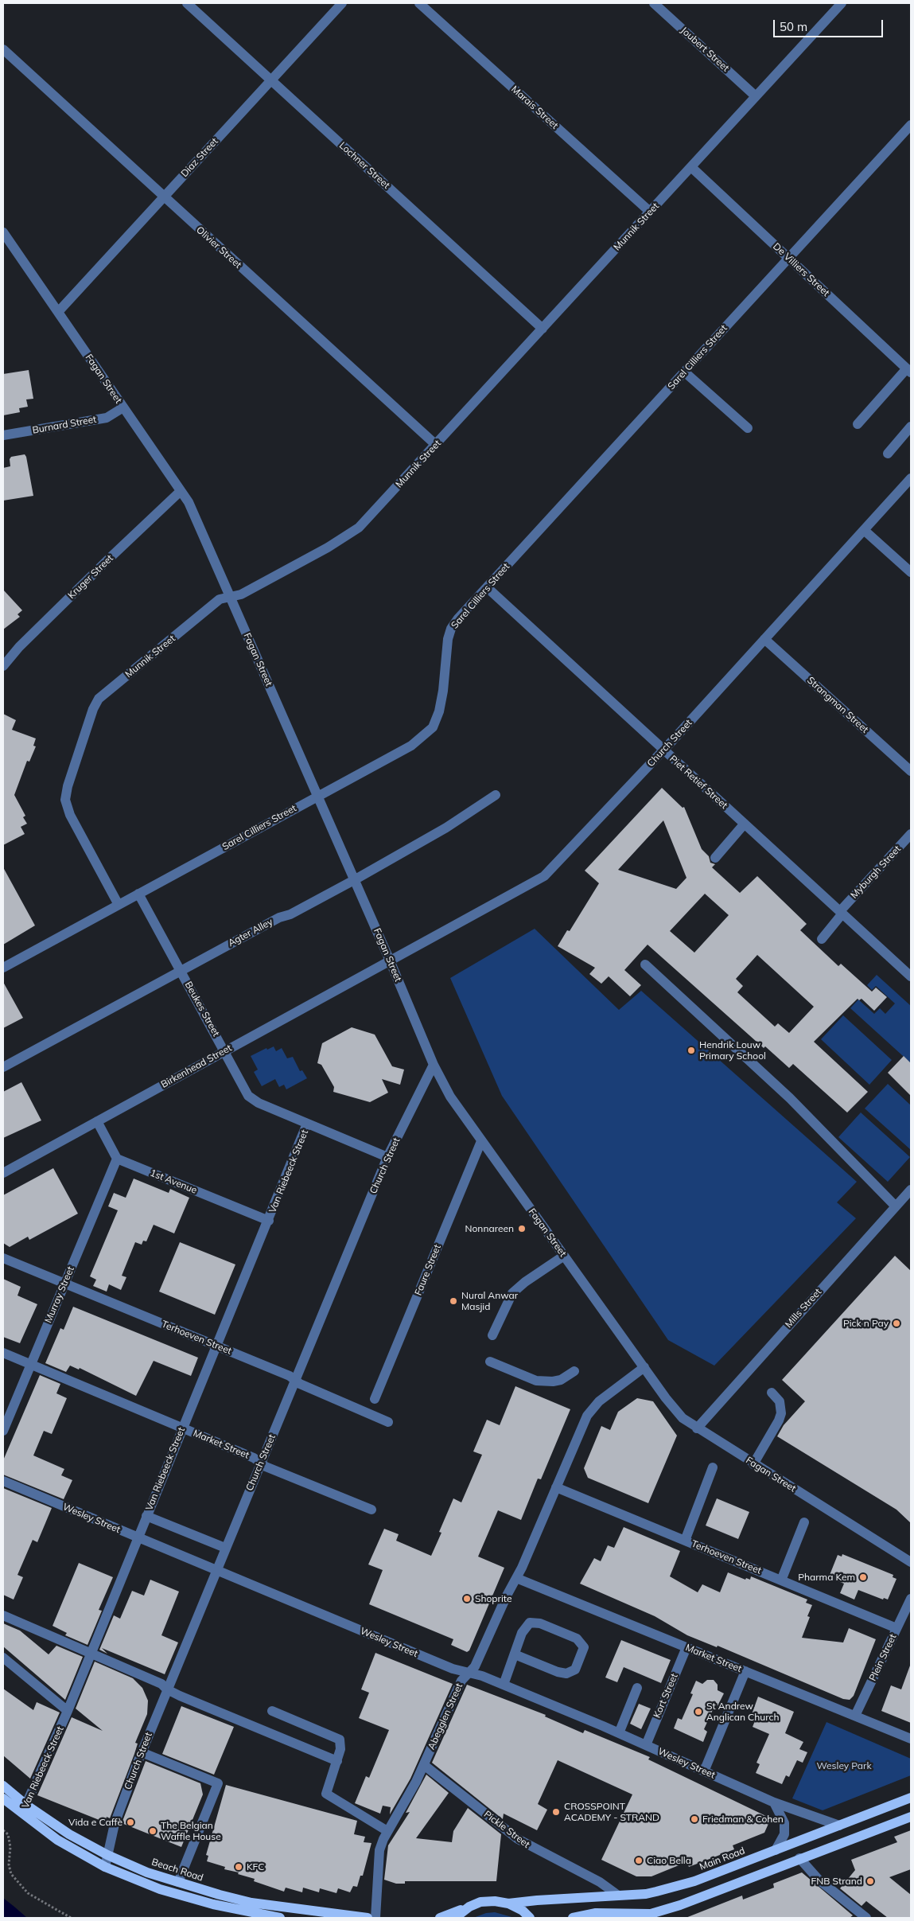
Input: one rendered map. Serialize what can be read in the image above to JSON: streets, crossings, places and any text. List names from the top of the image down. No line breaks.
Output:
{"streets":{"main road":["Main Road","Beach Road"],"street":["Joubert Street","Marais Street","Diaz Street","Lochner Street","Munnik Street","Olivier Street","De Villiers Street","Sarel Cilliers Street","Fagan Street","Burnard Street","Kruger Street","Strangman Street","Church Street","Piet Retief Street","Myburgh Street","Agter Alley","Beukes Street","Birkenhead Street","Van Riebeeck Street","1st Avenue","Faure Street","Murray Street","Mills Street","Terhoeven Street","Market Street","Wesley Street","Plein Street","Kort Street","Abegglen Street","Pickle Street"]},"crossings":[["Joubert Street","Munnik Street"],["Marais Street","Munnik Street"],["Diaz Street","Lochner Street"],["Diaz Street","Olivier Street"],["Diaz Street","Fagan Street"],["Lochner Street","Munnik Street"],["Munnik Street","Olivier Street"],["Munnik Street","De Villiers Street"],["Munnik Street","Sarel Cilliers Street"],["Munnik Street","Fagan Street"],["De Villiers Street","Sarel Cilliers Street"],["Sarel Cilliers Street","Fagan Street"],["Sarel Cilliers Street","Piet Retief Street"],["Sarel Cilliers Street","Beukes Street"],["Fagan Street","Burnard Street"],["Fagan Street","Kruger Street"],["Fagan Street","Church Street"],["Fagan Street","Agter Alley"],["Fagan Street","Birkenhead Street"],["Fagan Street","Faure Street"],["Fagan Street","Mills Street"],["Fagan Street","Abegglen Street"],["Strangman Street","Church Street"],["Church Street","Piet Retief Street"],["Church Street","Beukes Street"],["Church Street","Birkenhead Street"],["Church Street","Terhoeven Street"],["Church Street","Market Street"],["Church Street","Wesley Street"],["Church Street","Beach Road"],["Piet Retief Street","Myburgh Street"],["Agter Alley","Beukes Street"],["Beukes Street","Birkenhead Street"],["Beukes Street","Van Riebeeck Street"],["Van Riebeeck Street","1st Avenue"],["Van Riebeeck Street","Terhoeven Street"],["Van Riebeeck Street","Market Street"],["Van Riebeeck Street","Wesley Street"],["Van Riebeeck Street","Beach Road"],["1st Avenue","Murray Street"],["Murray Street","Terhoeven Street"],["Murray Street","Market Street"],["Terhoeven Street","Plein Street"],["Terhoeven Street","Abegglen Street"],["Market Street","Plein Street"],["Market Street","Kort Street"],["Market Street","Abegglen Street"],["Wesley Street","Kort Street"],["Wesley Street","Abegglen Street"],["Wesley Street","Main Road"],["Abegglen Street","Pickle Street"],["Pickle Street","Main Road"]],"parks":["Wesley Park"],"places":["Hendrik Louw Primary School","Nonnareen","Nural Anwar Masjid","Pick n Pay","Pharma Kem","Shoprite","St Andrew Anglican Church","CROSSPOINT ACADEMY - STRAND","Friedman & Cohen","Vida e Caffè","The Belgian Waffle House","Ciao Bella","KFC","FNB Strand"],"scale_bar":"50 m"}
